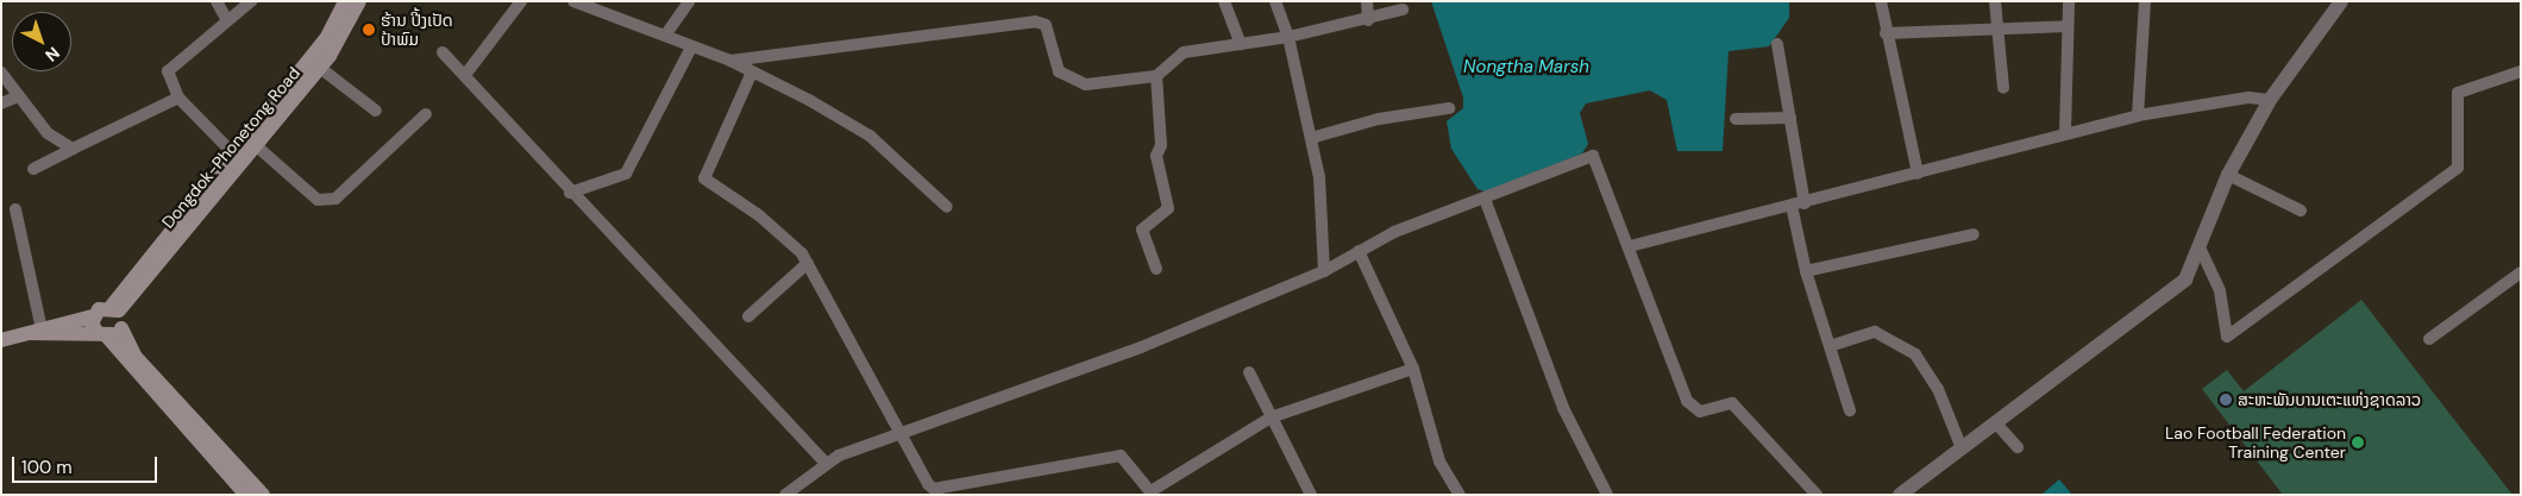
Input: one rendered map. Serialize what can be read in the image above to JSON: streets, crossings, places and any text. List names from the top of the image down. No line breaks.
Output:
{"streets":{"main road":["Dongdok-Phonetong Road"]},"water":["Nongtha Marsh"],"places":["ຮ້ານ ປີ້ງເປັດ ປ້າພົມ","ສະຫະພັນບານເຕະແຫ່ງຊາດລາວ","Lao Football Federation Training Center"],"scale_bar":"100 m","north":"bottom right"}
